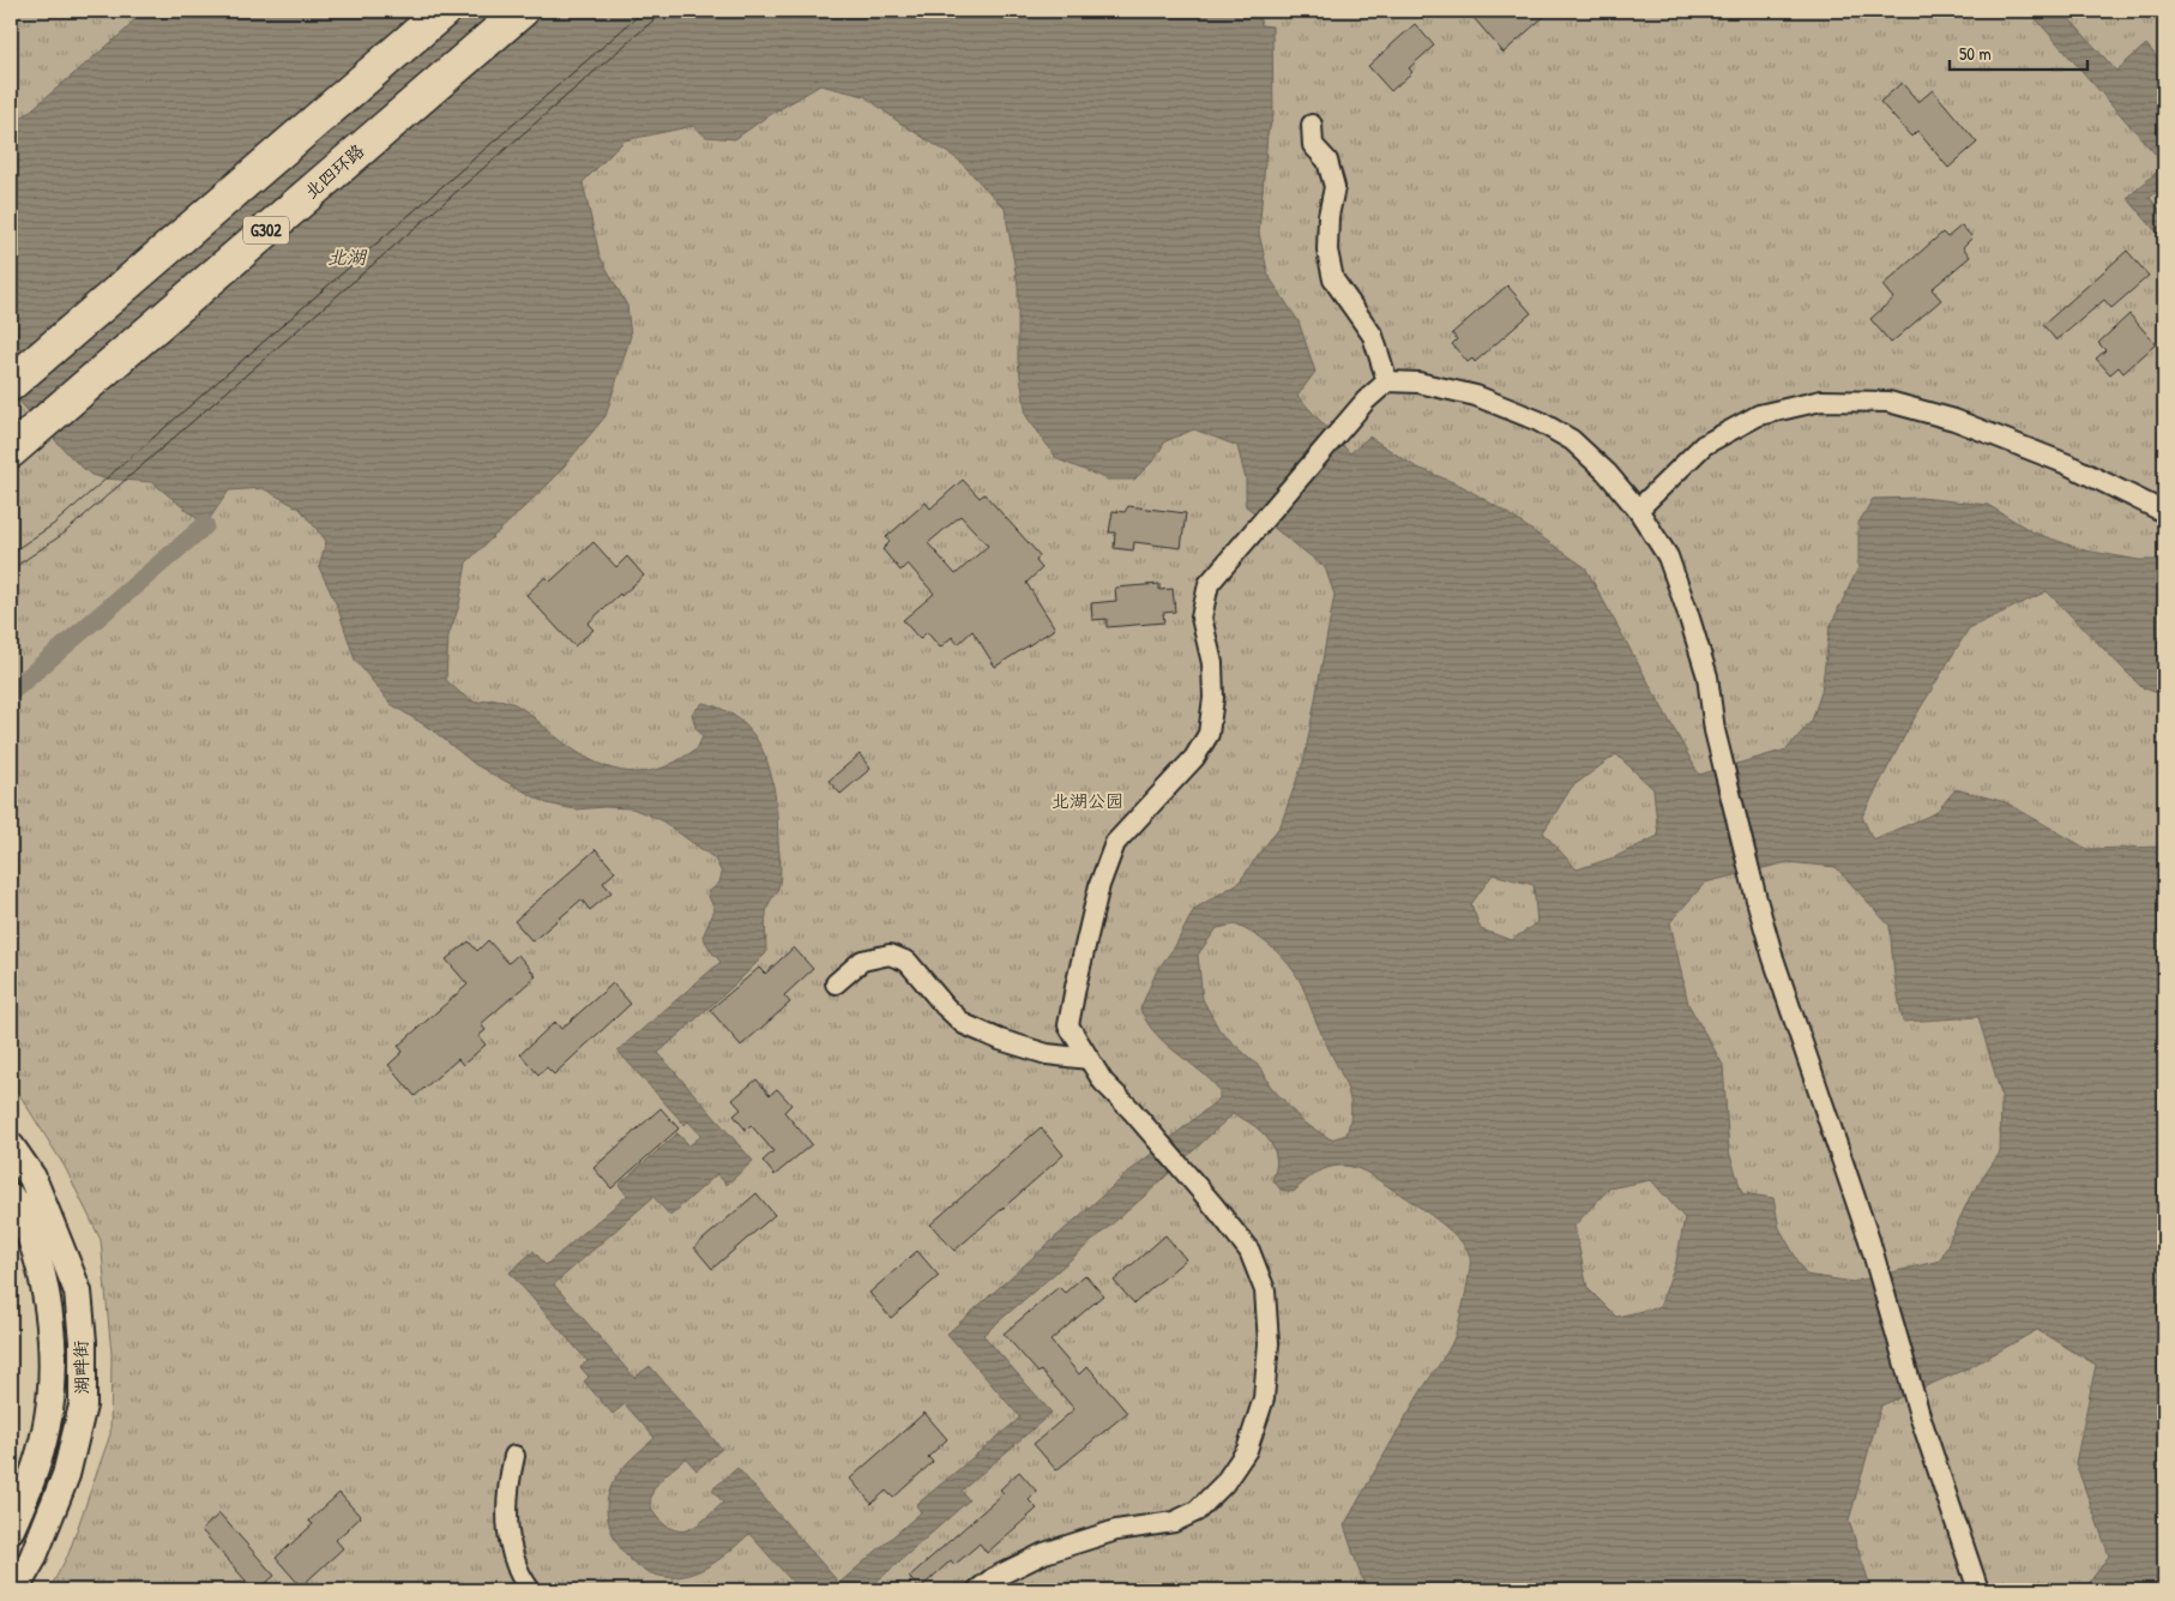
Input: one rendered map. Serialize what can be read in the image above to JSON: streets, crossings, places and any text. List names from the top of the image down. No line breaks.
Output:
{"streets":{"highway":["北四环路","G302"],"main road":["湖畔街"]},"water":["北湖"],"parks":["北湖公园"],"scale_bar":"50 m"}
